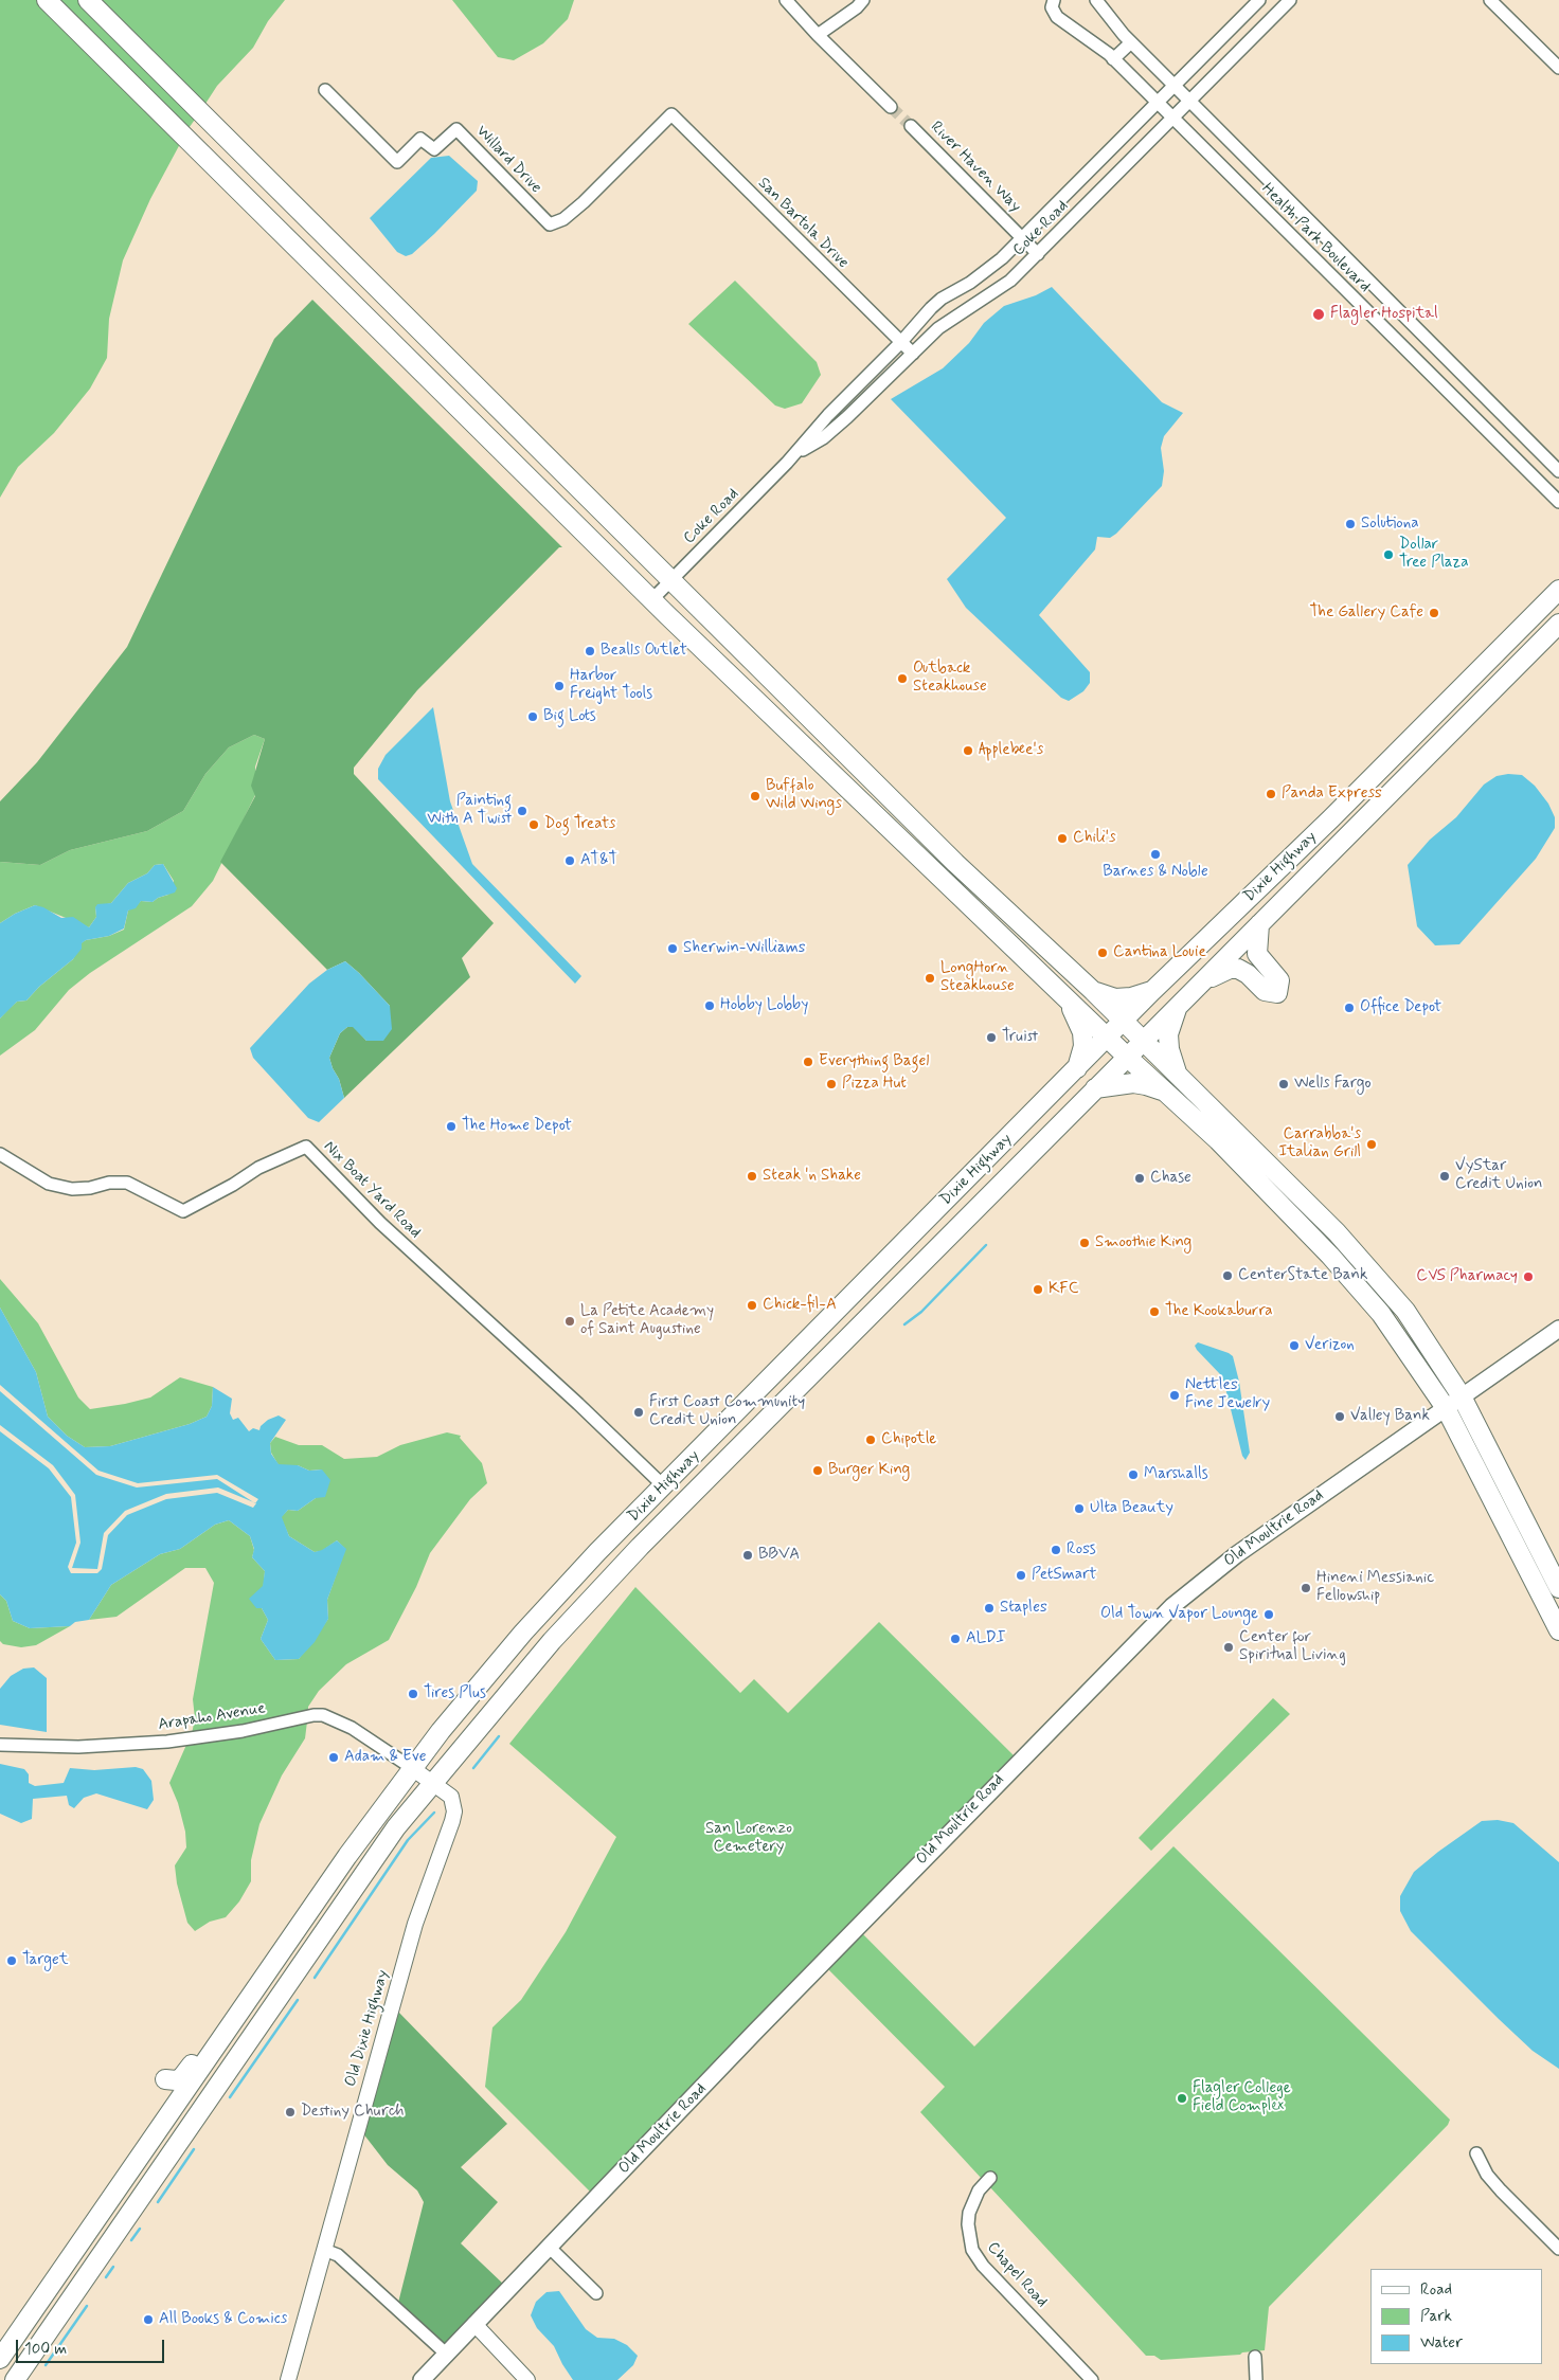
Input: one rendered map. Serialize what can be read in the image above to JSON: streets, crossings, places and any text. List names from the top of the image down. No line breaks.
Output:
{"streets":{"main road":["Dixie Highway","Old Moultrie Road"],"street":["Willard Drive","River Haven Way","San Bartola Drive","Coke Road","Health Park Boulevard","Nix Boat Yard Road","Arapaho Avenue","Old Dixie Highway","Chapel Road"]},"crossings":[["Willard Drive","San Bartola Drive"],["River Haven Way","Coke Road"],["San Bartola Drive","Coke Road"],["Coke Road","Health Park Boulevard"],["Dixie Highway","Nix Boat Yard Road"],["Dixie Highway","Arapaho Avenue"],["Dixie Highway","Old Dixie Highway"],["Arapaho Avenue","Old Dixie Highway"]],"parks":["San Lorenzo Cemetery"],"places":["Flagler Hospital","Solutiona","Dollar Tree Plaza","The Gallery Cafe","Bealls Outlet","Outback Steakhouse","Harbor Freight Tools","Big Lots","Applebee's","Panda Express","Buffalo Wild Wings","Painting With A Twist","Dog Treats","Chili's","Barnes & Noble","AT&T","Sherwin-Williams","Cantina Louie","LongHorn Steakhouse","Hobby Lobby","Office Depot","Truist","Everything Bagel","Pizza Hut","Wells Fargo","The Home Depot","Carrabba's Italian Grill","Steak 'n Shake","VyStar Credit Union","Chase","Smoothie King","CenterState Bank","CVS Pharmacy","KFC","Chick-fil-A","The Kookaburra","La Petite Academy of Saint Augustine","Verizon","Nettles Fine Jewelry","First Coast Community Credit Union","Valley Bank","Chipotle","Burger King","Marshalls","Ulta Beauty","Ross","BBVA","PetSmart","Hineni Messianic Fellowship","Staples","Old Town Vapor Lounge","ALDI","Center for Spiritual Living","Tires Plus","Adam & Eve","Target","Flagler College Field Complex","Destiny Church","All Books & Comics"],"legend":["Road","Park","Water"],"scale_bar":"100 m"}
